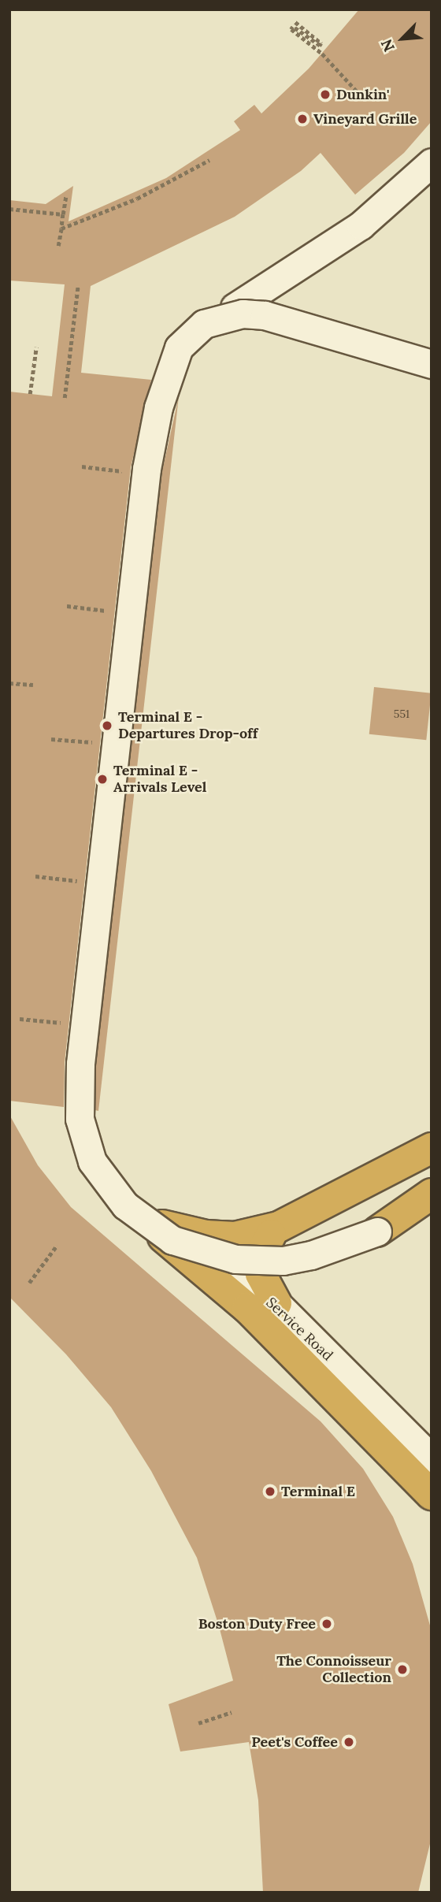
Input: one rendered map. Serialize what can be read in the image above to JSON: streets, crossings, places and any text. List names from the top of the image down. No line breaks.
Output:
{"streets":{"main road":["Service Road"]},"places":["Dunkin'","Vineyard Grille","Terminal E - Departures Drop-off","Terminal E - Arrivals Level","Terminal E","Boston Duty Free","The Connoisseur Collection","Peet's Coffee"],"house_numbers":["551"],"north":"bottom left"}
